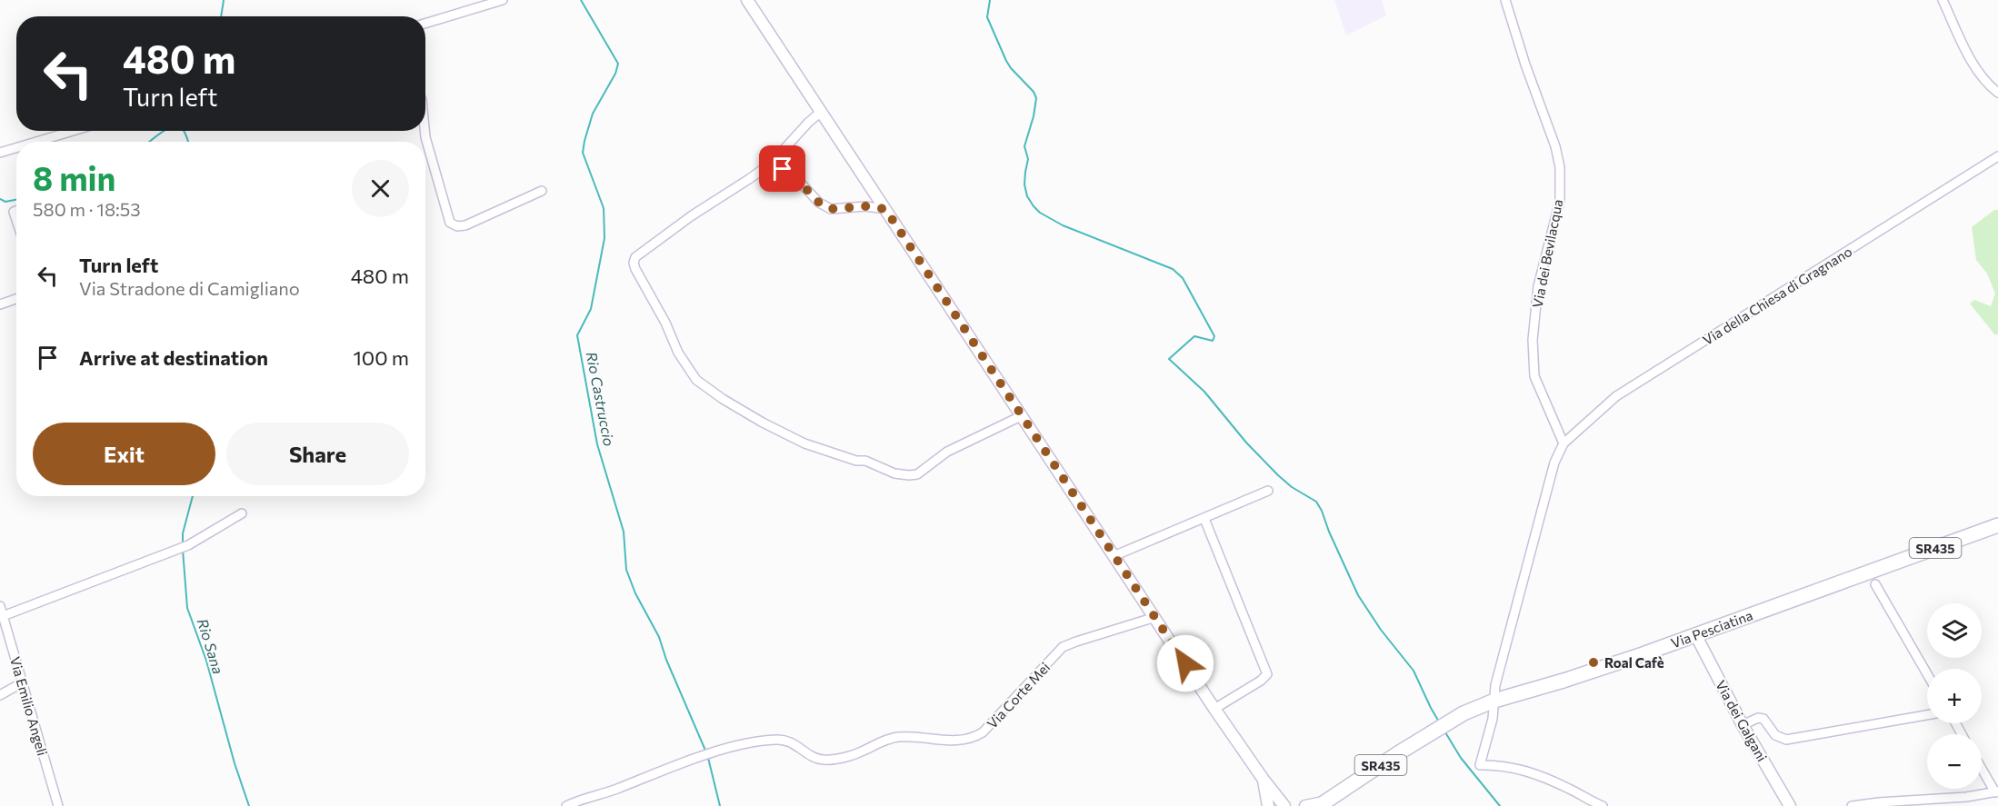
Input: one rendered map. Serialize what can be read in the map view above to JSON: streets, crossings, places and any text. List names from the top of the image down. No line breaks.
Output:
{"streets":{"main road":["SR435","Via Pesciatina"],"street":["Via dei Bevilacqua","Via della Chiesa di Gragnano","Via Corte Mei","Via Emilio Angeli","Via dei Galgani"]},"crossings":[["Via dei Bevilacqua","Via della Chiesa di Gragnano"],["Via Pesciatina","Via dei Galgani"]],"water":["Rio Castruccio","Rio Sana"],"places":["Roal Cafè"],"page":{"turn":["480 m","Turn left"],"heading":["8 min","580 m · 18:53"],"list":[{"name":"Turn left","note":"Via Stradone di Camigliano","value":"480 m"},{"name":"Arrive at destination","value":"100 m"}],"buttons":["Exit","Share"],"map_buttons":["+","−"]}}
